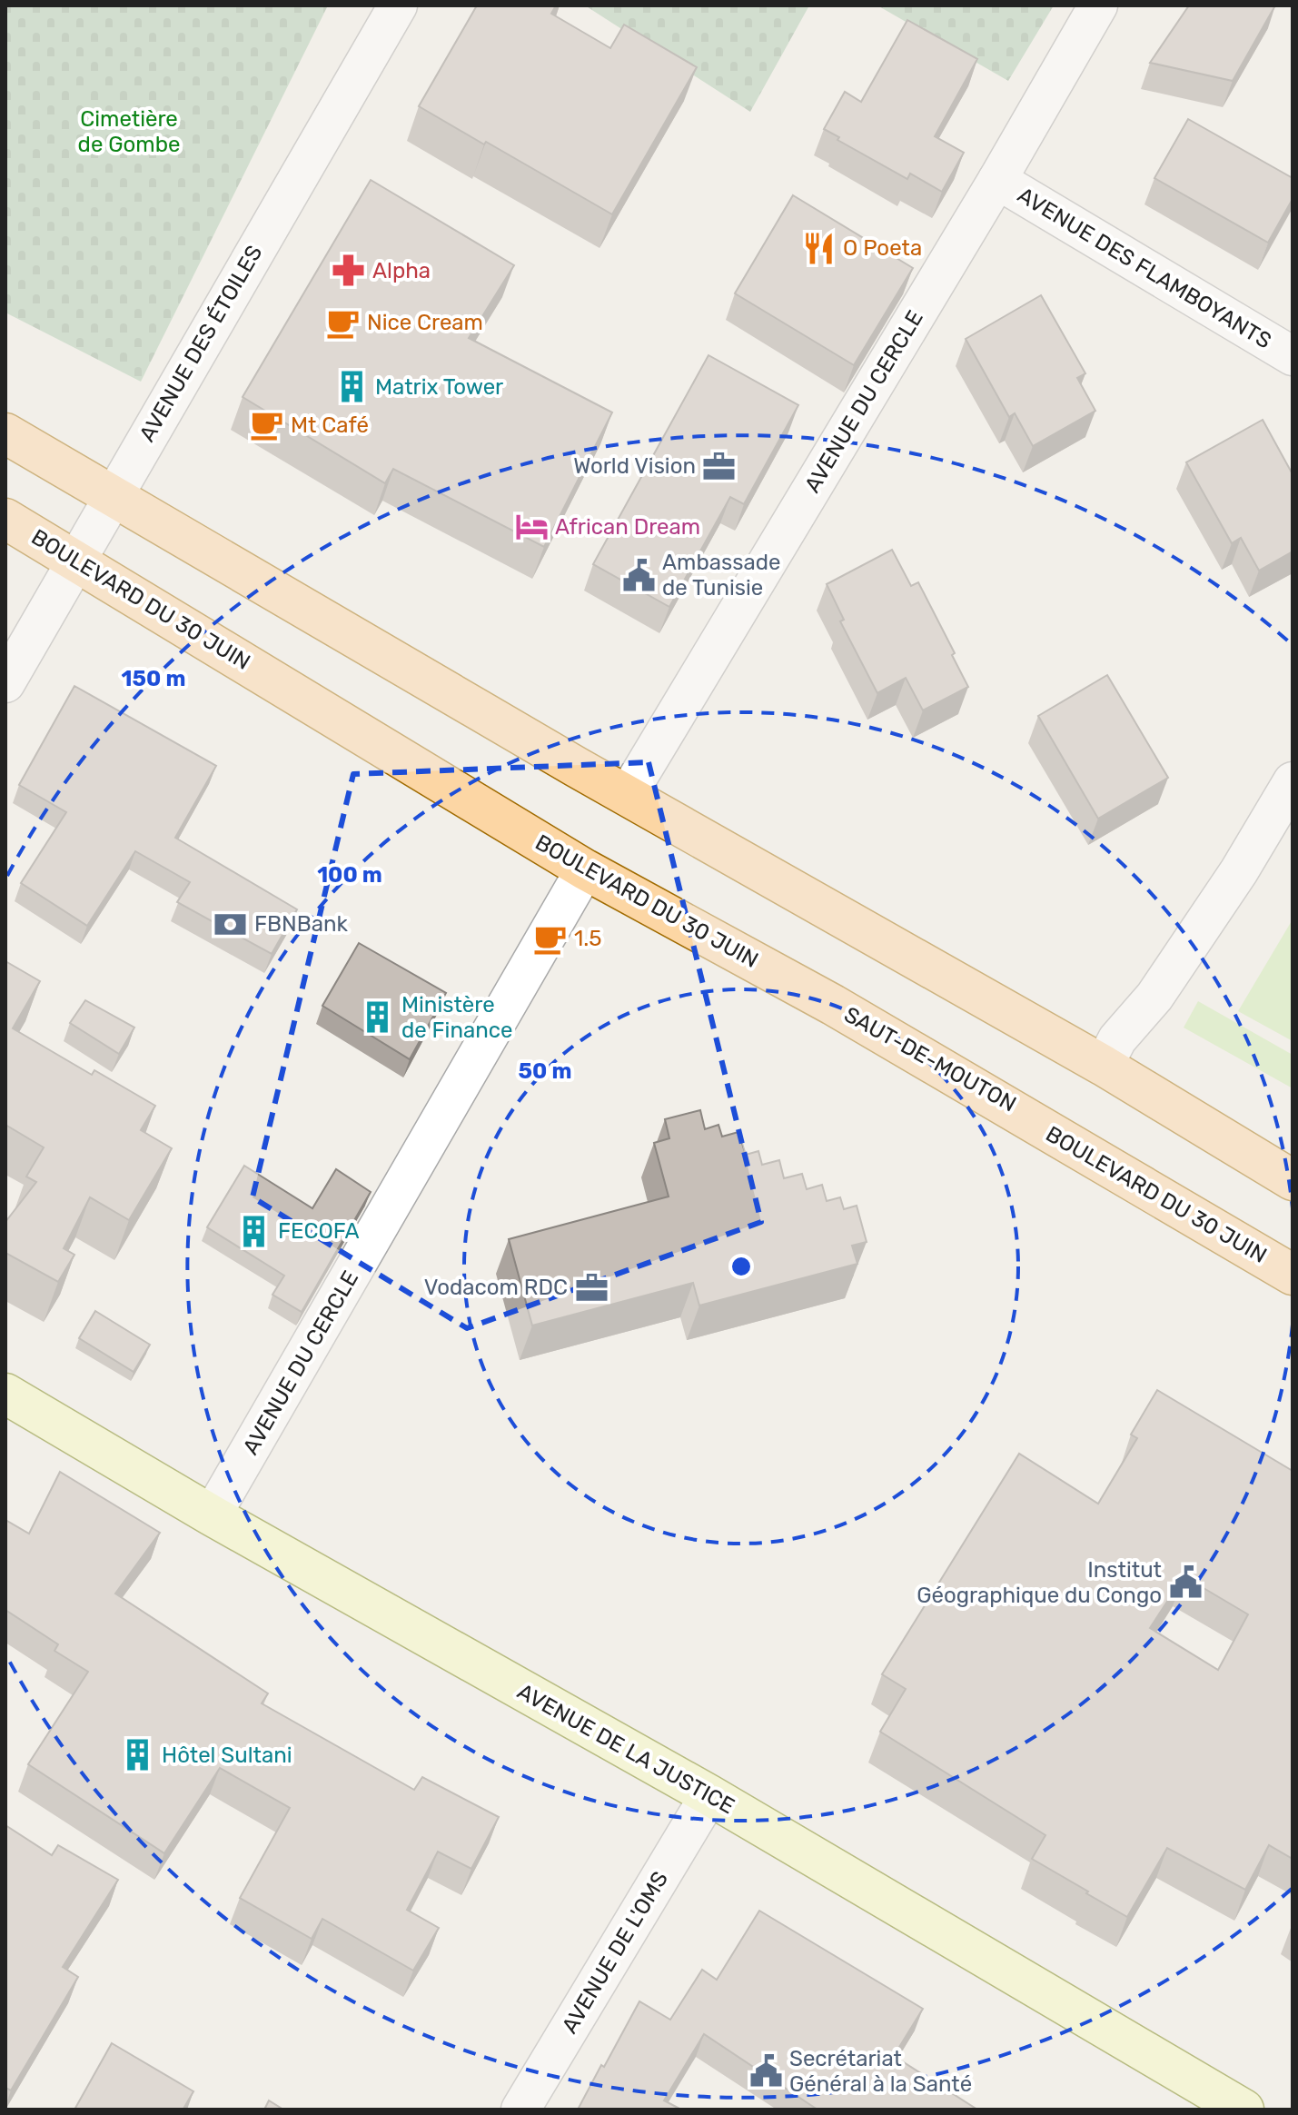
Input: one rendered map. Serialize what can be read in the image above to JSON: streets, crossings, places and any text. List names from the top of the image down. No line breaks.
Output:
{"streets":{"main road":["BOULEVARD DU 30 JUIN","SAUT-DE-MOUTON","AVENUE DE LA JUSTICE"],"street":["AVENUE DES FLAMBOYANTS","AVENUE DES ÉTOILES","AVENUE DU CERCLE","AVENUE DE L'OMS"]},"crossings":[["AVENUE DES FLAMBOYANTS","AVENUE DU CERCLE"],["AVENUE DES ÉTOILES","BOULEVARD DU 30 JUIN"],["AVENUE DU CERCLE","BOULEVARD DU 30 JUIN"],["AVENUE DU CERCLE","AVENUE DE LA JUSTICE"],["BOULEVARD DU 30 JUIN","SAUT-DE-MOUTON"],["AVENUE DE LA JUSTICE","AVENUE DE L'OMS"]],"parks":["Cimetière de Gombe"],"places":{"restaurant":["O Poeta"],"pharmacy":["Alpha"],"cafe":["Nice Cream","Mt Café","1.5"],"building":["Matrix Tower","Ministère de Finance","FECOFA","Hôtel Sultani"],"office":["World Vision","Vodacom RDC"],"hotel":["African Dream"],"public building":["Ambassade de Tunisie","Institut Géographique du Congo","Secrétariat Général à la Santé"],"bank":["FBNBank"]},"rings":["150 m","100 m","50 m"]}
